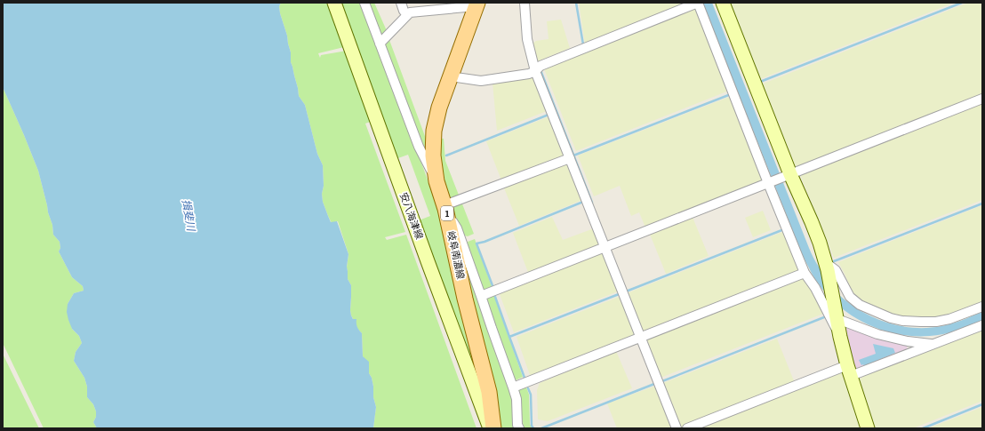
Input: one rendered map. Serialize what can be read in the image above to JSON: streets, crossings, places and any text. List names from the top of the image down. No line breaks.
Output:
{"streets":{"main road":["1","安八海津線","岐阜南濃線"]},"water":["揖斐川"]}
